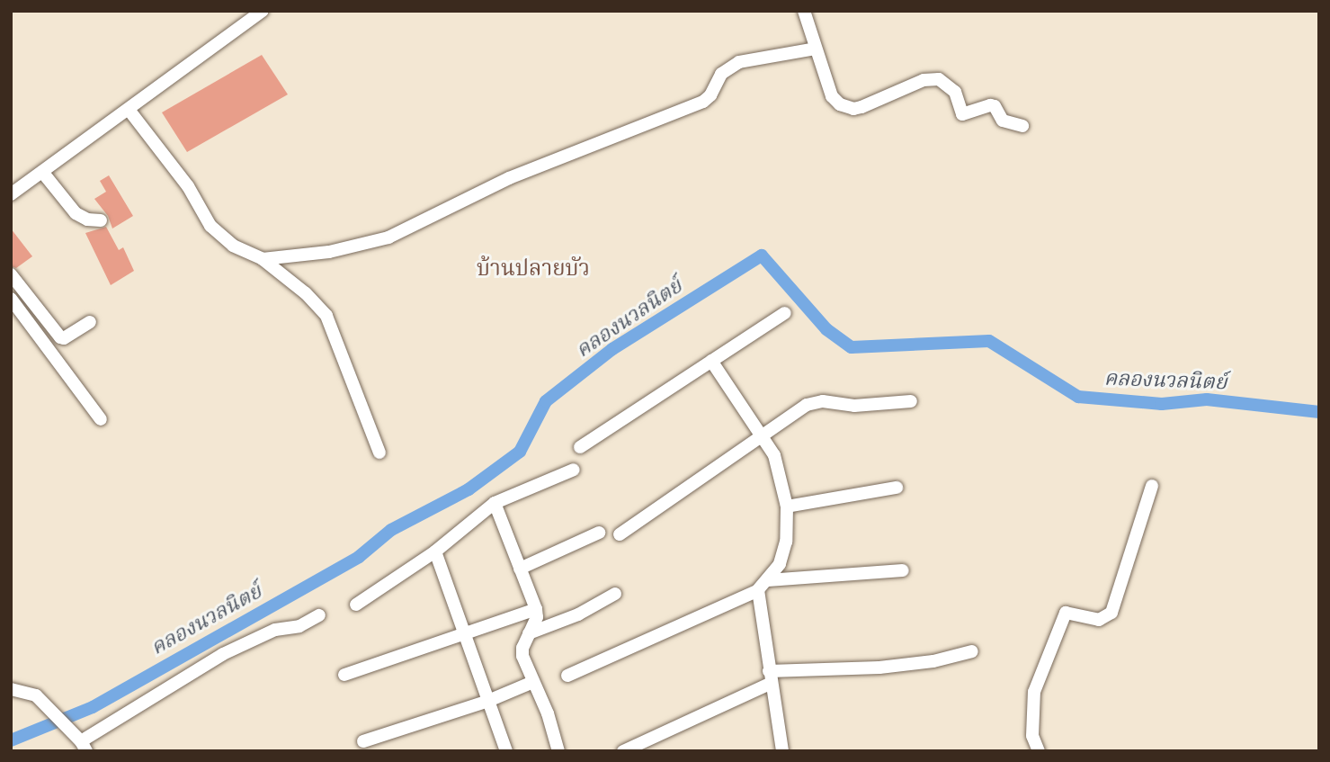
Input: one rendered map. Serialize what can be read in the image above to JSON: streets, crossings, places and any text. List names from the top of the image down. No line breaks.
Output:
{"districts":["บ้านปลายบัว"],"water":["คลองนวลนิตย์"]}
